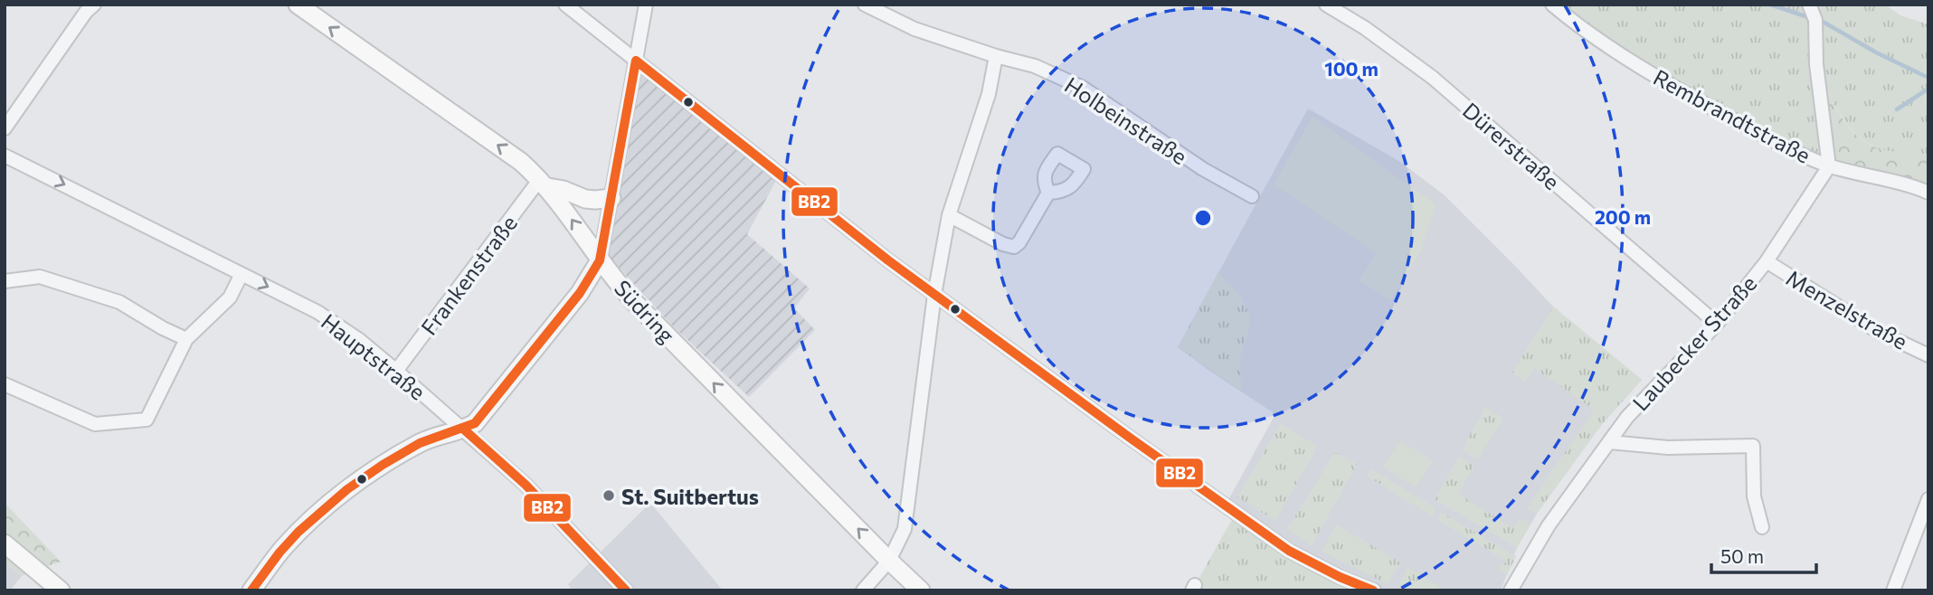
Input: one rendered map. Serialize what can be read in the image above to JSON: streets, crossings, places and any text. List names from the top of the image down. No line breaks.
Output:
{"streets":{"street":["Rembrandtstraße","Holbeinstraße","Dürerstraße","Frankenstraße","Menzelstraße","Südring","Laubecker Straße","Hauptstraße"]},"crossings":[["Rembrandtstraße","Laubecker Straße"],["Dürerstraße","Laubecker Straße"],["Frankenstraße","Südring"],["Frankenstraße","Hauptstraße"],["Menzelstraße","Laubecker Straße"]],"one_way":["Südring"],"places":["St. Suitbertus"],"lines":["transit line BB2"],"scale_bar":"50 m","rings":["100 m","200 m"]}
